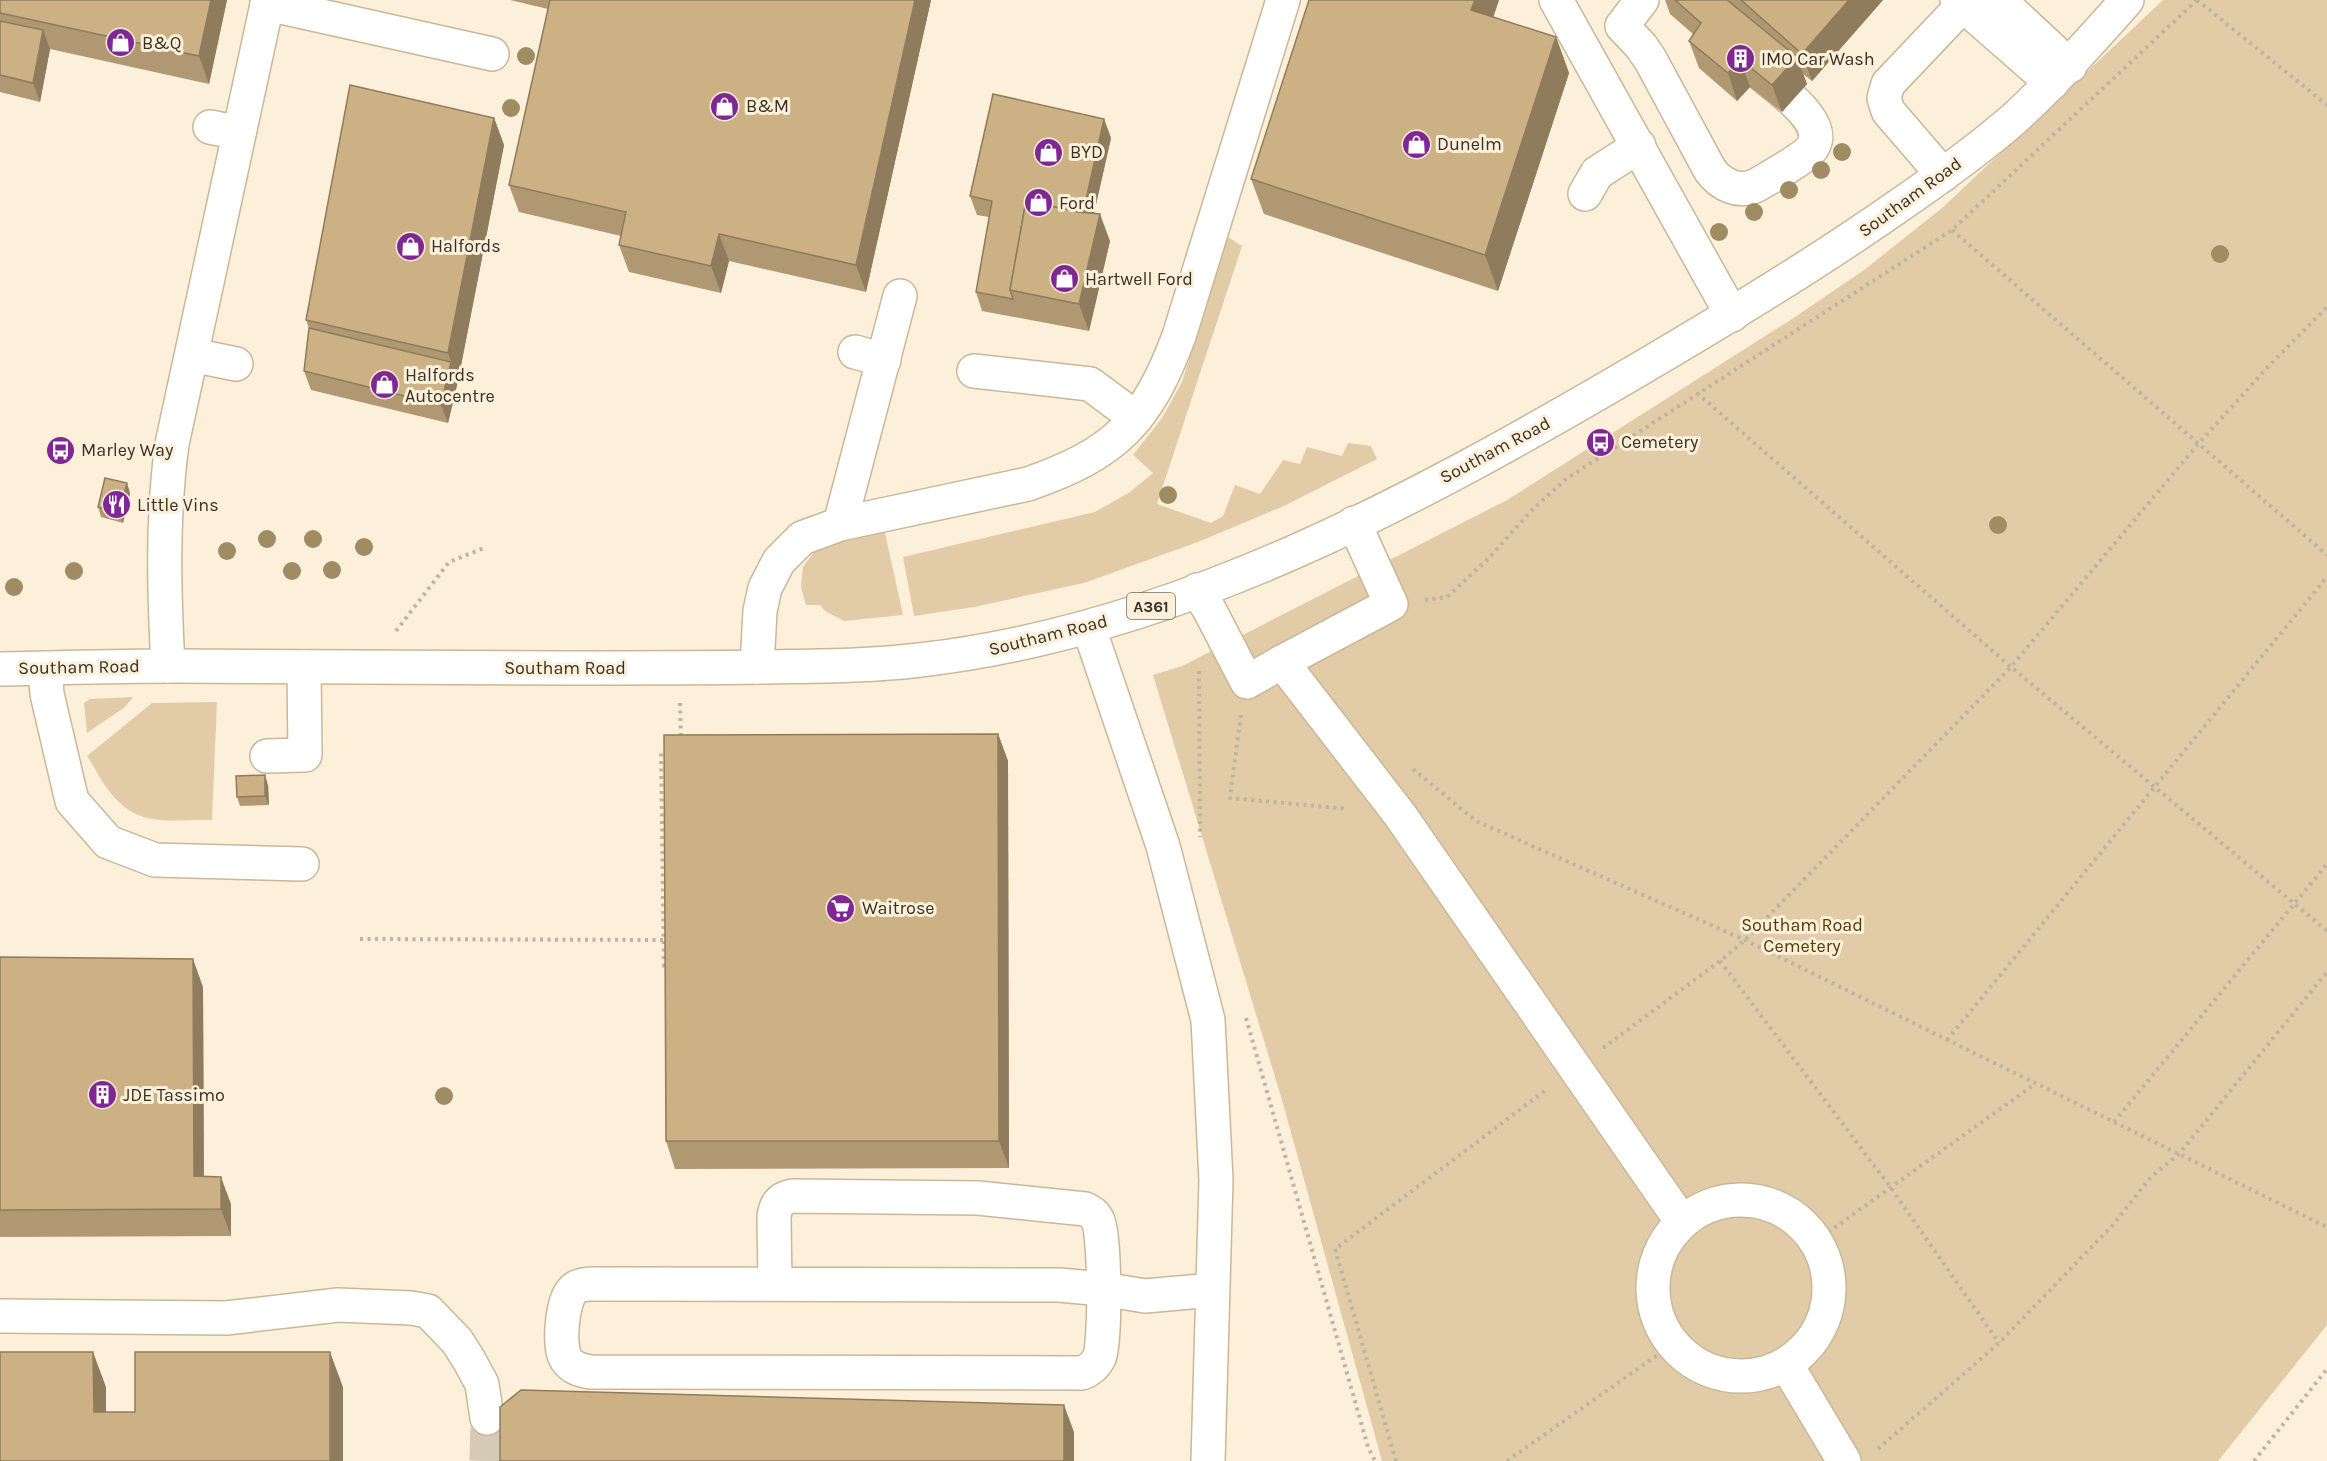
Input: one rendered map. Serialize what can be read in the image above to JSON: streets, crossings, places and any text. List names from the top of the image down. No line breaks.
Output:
{"streets":{"main road":["Southam Road","A361"]},"parks":["Southam Road Cemetery"],"places":{"shop":["B&Q","B&M","Dunelm","BYD","Ford","Halfords","Hartwell Ford","Halfords Autocentre"],"building":["IMO Car Wash","JDE Tassimo"],"bus stop":["Cemetery","Marley Way"],"restaurant":["Little Vins"],"supermarket":["Waitrose"]}}
